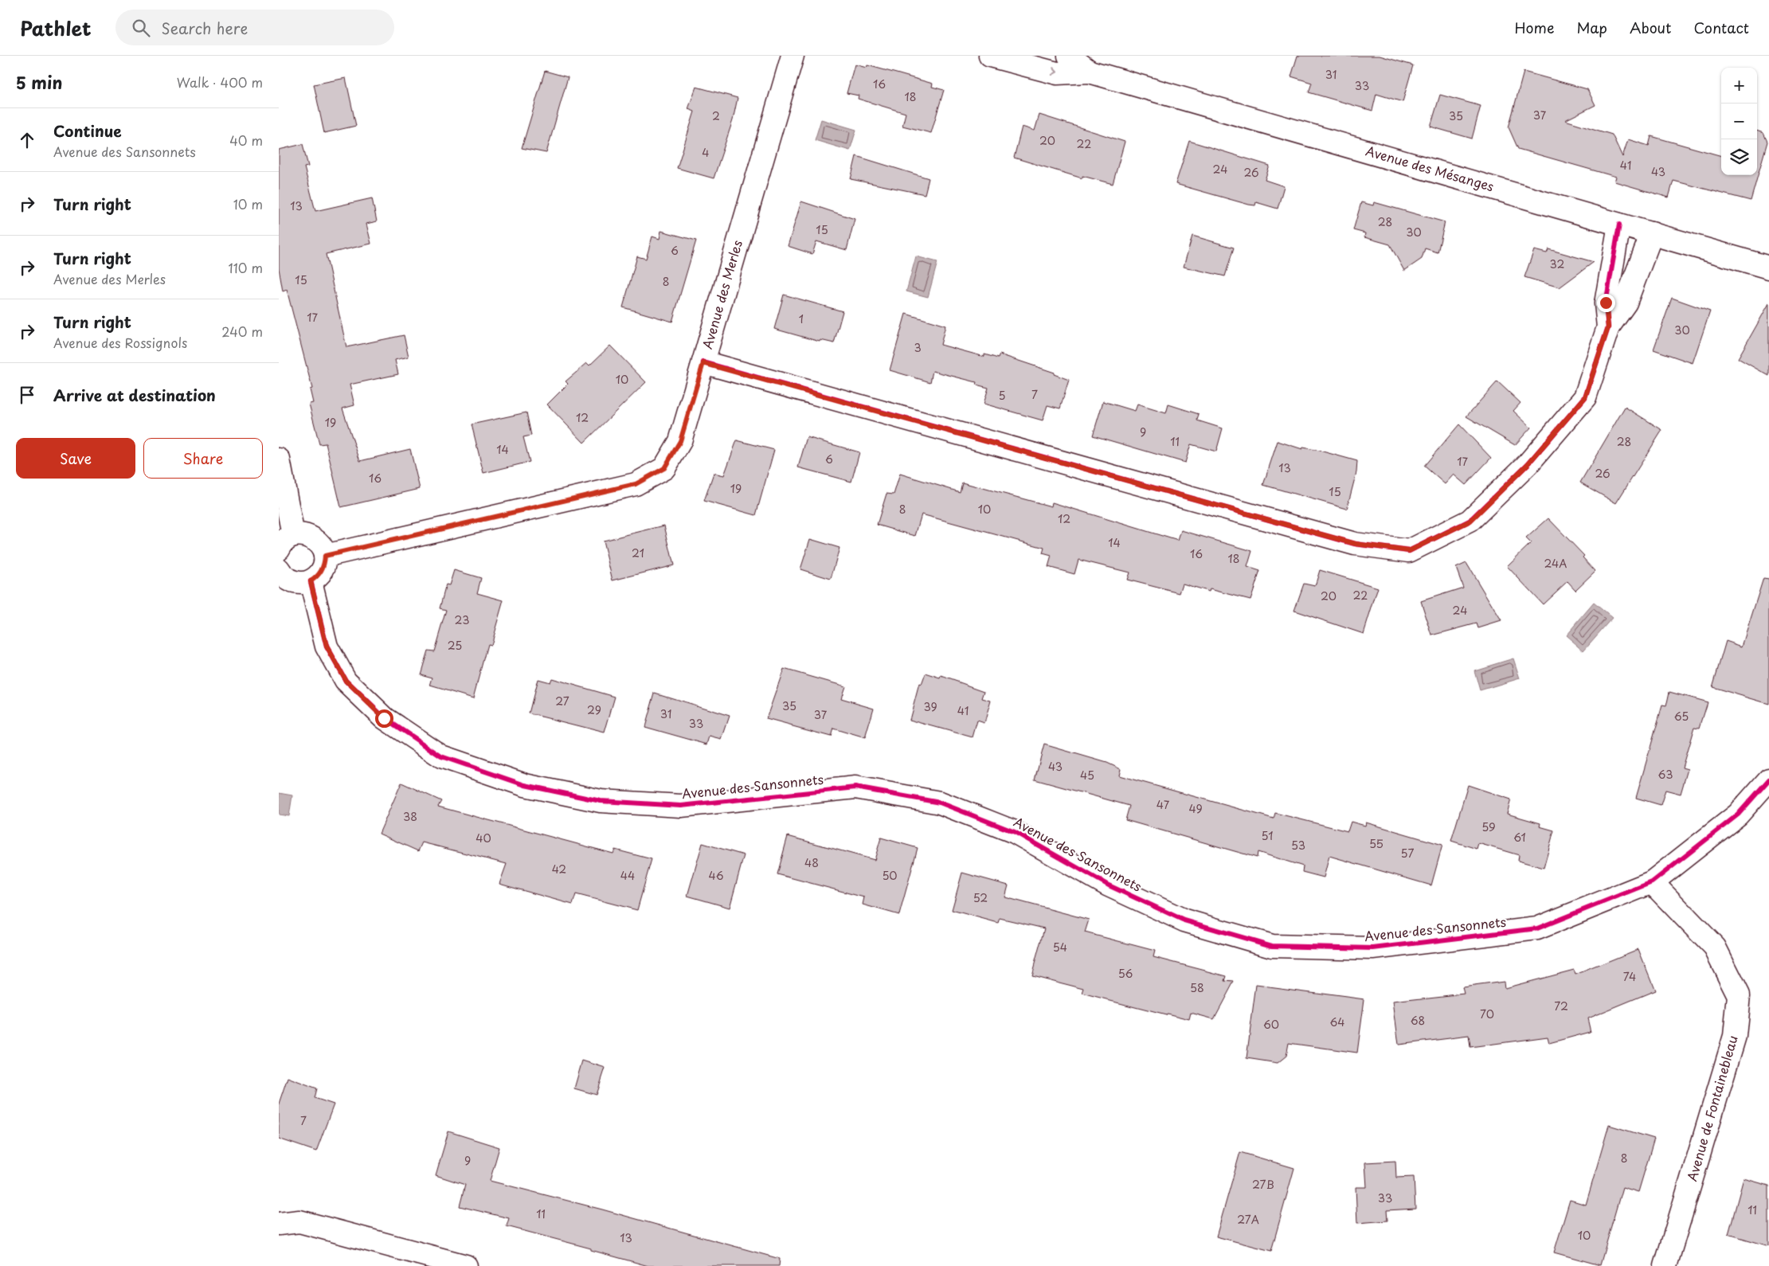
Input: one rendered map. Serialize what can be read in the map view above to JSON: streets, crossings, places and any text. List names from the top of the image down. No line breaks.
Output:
{"streets":{"street":["Avenue des Mésanges","Avenue des Merles","Avenue des Sansonnets","Avenue de Fontainebleau"]},"crossings":[["Avenue des Sansonnets","Avenue de Fontainebleau"]],"house_numbers":["31","16","33","18","37","2","35","20","22","4","41","24","43","26","13","28","15","30","6","32","15","8","17","1","30","3","10","7","5","12","19","9","11","28","14","6","17","13","26","16","19","15","8","10","12","14","21","16","18","24A","22","20","24","23","25","27","35","39","29","41","31","37","65","33","43","63","45","47","49","38","59","51","61","40","55","53","57","48","42","44","46","50","52","54","56","74","58","72","70","68","64","60","7","8","9","27B","33","11","11","27A","10","13"],"page":{"header":"Pathlet","search":"Search here","nav":["Home","Map","About","Contact"],"heading":["5 min","Walk · 400 m"],"map_buttons":["+","−"],"list":[["Continue","Avenue des Sansonnets","40 m"],["Turn right","10 m"],["Turn right","Avenue des Merles","110 m"],["Turn right","Avenue des Rossignols","240 m"],"Arrive at destination"],"buttons":["Save","Share"]}}
